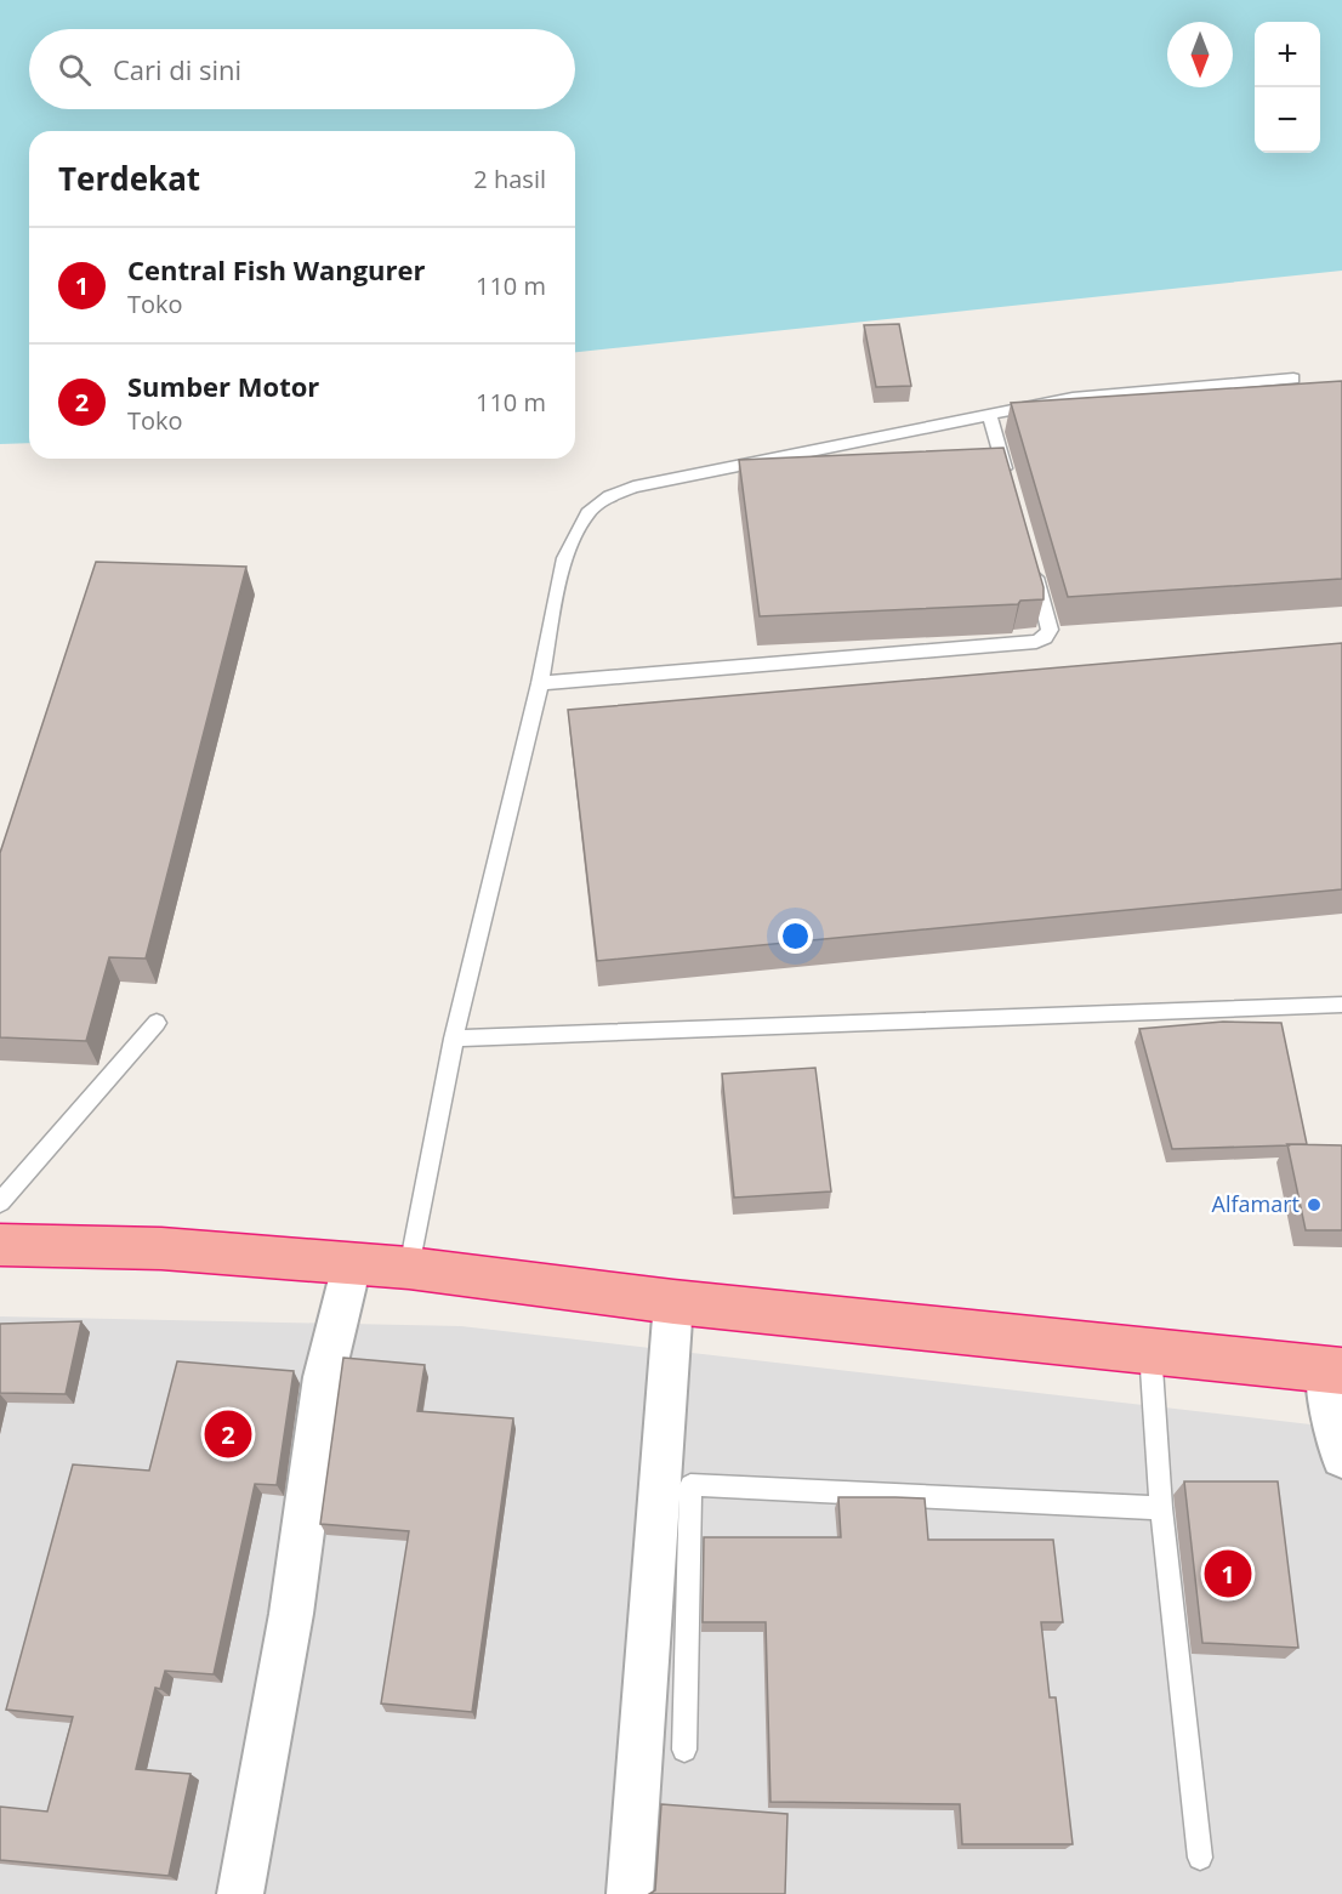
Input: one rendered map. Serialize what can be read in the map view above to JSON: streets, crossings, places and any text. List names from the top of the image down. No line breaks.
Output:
{"places":["Alfamart"],"north":"bottom","page":{"map_buttons":["+","−"],"search":"Cari di sini","heading":["Terdekat","2 hasil"],"list":[{"mark":"1","name":"Central Fish Wangurer","note":"Toko","value":"110 m"},{"mark":"2","name":"Sumber Motor","note":"Toko","value":"110 m"}],"pins":["2","1"]}}
